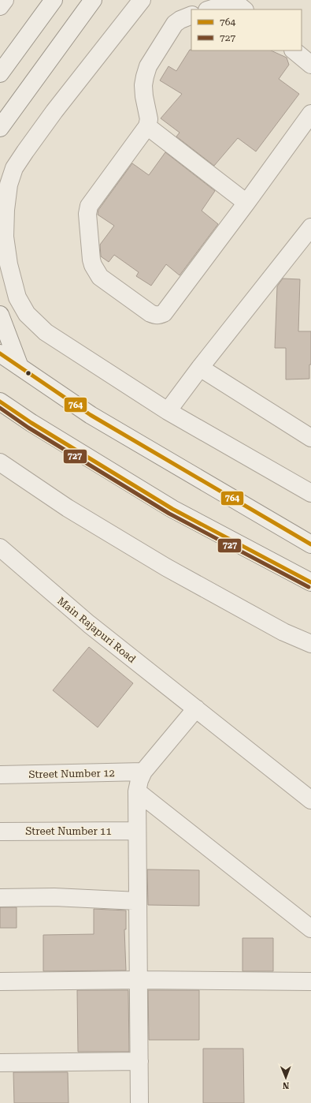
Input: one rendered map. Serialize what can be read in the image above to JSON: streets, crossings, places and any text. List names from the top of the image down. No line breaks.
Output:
{"streets":{"street":["Main Rajapuri Road","Street Number 12","Street Number 11"]},"lines":["transit line 764","transit line 727"],"legend":["764","727"],"north":"bottom"}
